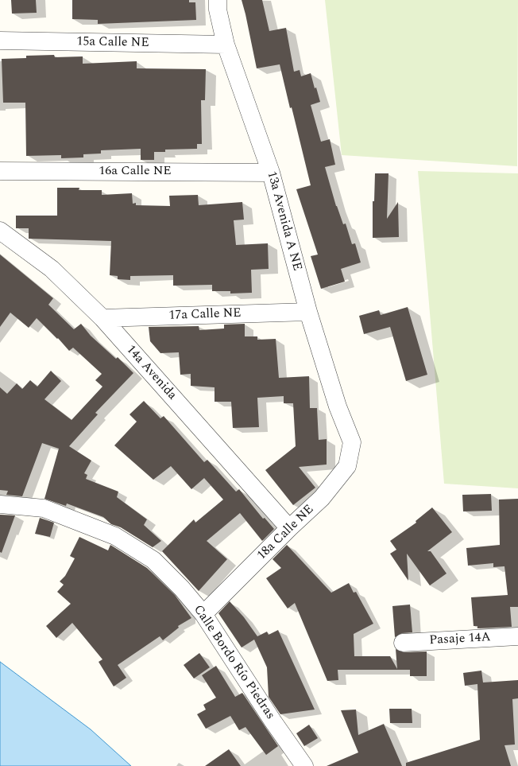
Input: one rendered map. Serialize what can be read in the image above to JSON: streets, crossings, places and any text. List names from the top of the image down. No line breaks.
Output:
{"streets":{"street":["15a Calle NE","16a Calle NE","13a Avenida A NE","17a Calle NE","14a Avenida","18a Calle NE","Pasaje 14A","Calle Bordo Río Piedras"]},"crossings":[["15a Calle NE","13a Avenida A NE"],["16a Calle NE","13a Avenida A NE"],["13a Avenida A NE","17a Calle NE"],["13a Avenida A NE","18a Calle NE"],["17a Calle NE","14a Avenida"],["14a Avenida","18a Calle NE"],["18a Calle NE","Calle Bordo Río Piedras"]]}
